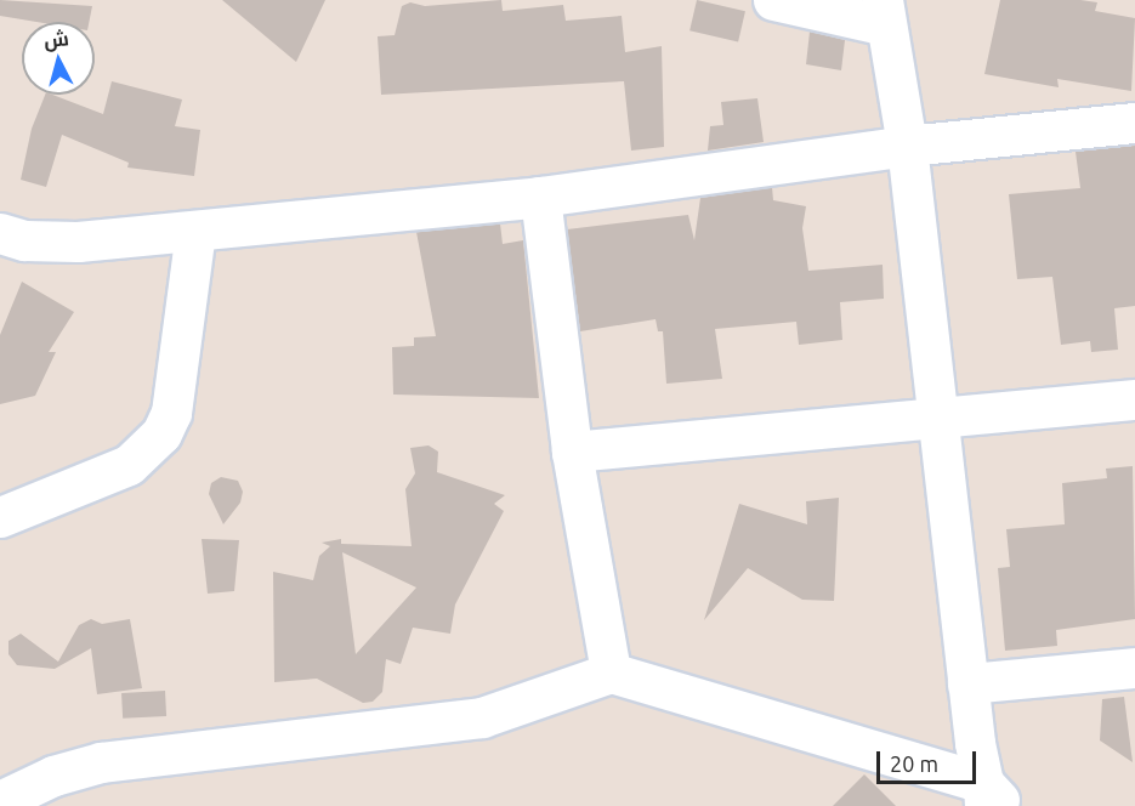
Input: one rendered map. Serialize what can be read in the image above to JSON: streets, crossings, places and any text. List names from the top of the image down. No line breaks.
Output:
{"scale_bar":"20 m","north":"top"}
